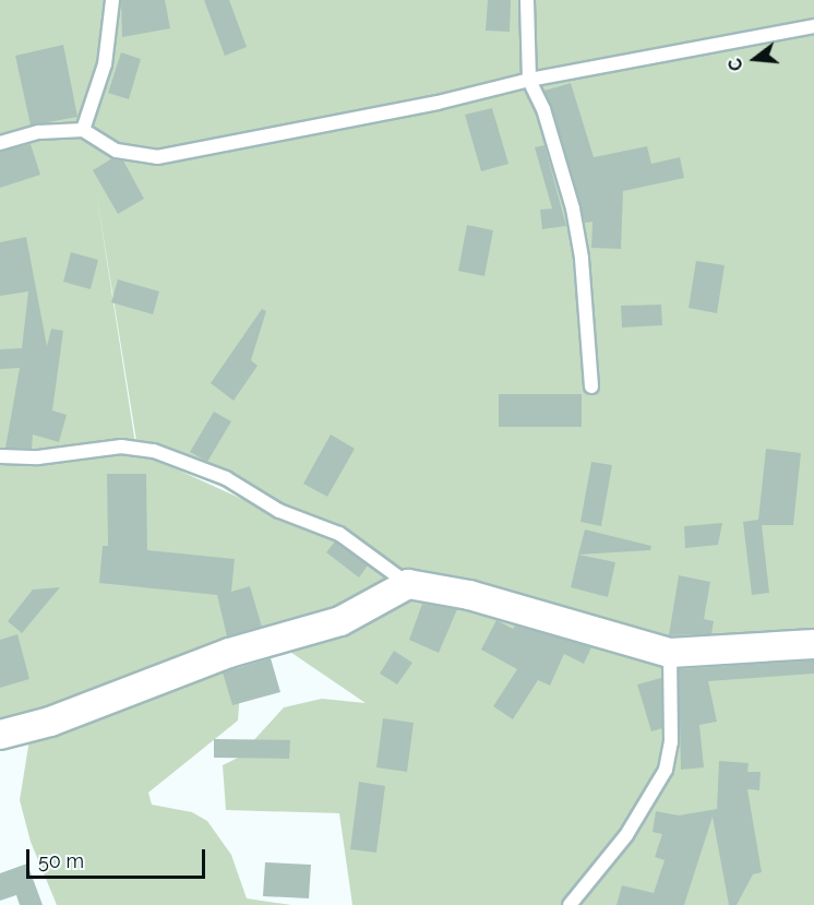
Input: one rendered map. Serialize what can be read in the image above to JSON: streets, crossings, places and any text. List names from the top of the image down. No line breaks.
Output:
{"scale_bar":"50 m","north":"left"}
